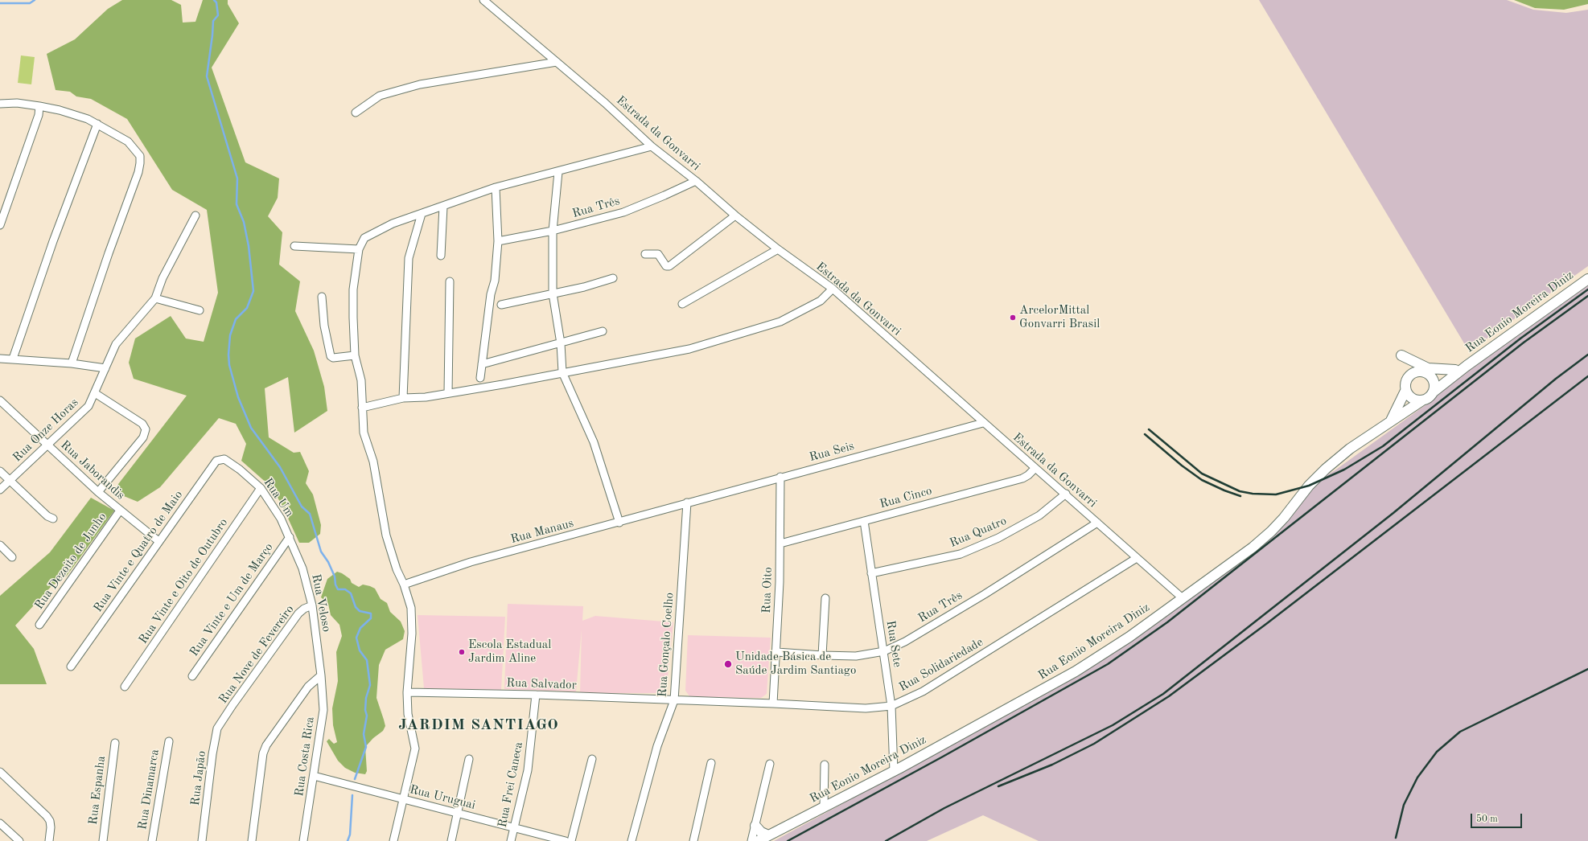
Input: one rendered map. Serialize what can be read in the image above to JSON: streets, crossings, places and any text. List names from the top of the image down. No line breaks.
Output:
{"streets":{"main road":["Rua Eonio Moreira Diniz"],"street":["Estrada da Gonvarri","Rua Três","Rua Onze Horas","Rua Seis","Rua Jaborandis","Rua Um","Rua Cinco","Rua Manaus","Rua Quatro","Rua Vinte e Quatro de Maio","Rua Dezoito de Junho","Rua Vinte e Oito de Outubro","Rua Oito","Rua Vinte e Um de Março","Rua Veloso","Rua Sete","Rua Gonçalo Coelho","Rua Nove de Fevereiro","Rua Solidariedade","Rua Salvador","Rua Costa Rica","Rua Japão","Rua Frei Caneca","Rua Dinamarca","Rua Espanha","Rua Uruguai"]},"crossings":[["Estrada da Gonvarri","Rua Três"],["Estrada da Gonvarri","Rua Eonio Moreira Diniz"],["Estrada da Gonvarri","Rua Seis"],["Estrada da Gonvarri","Rua Cinco"],["Estrada da Gonvarri","Rua Quatro"],["Estrada da Gonvarri","Rua Solidariedade"],["Rua Três","Rua Oito"],["Rua Três","Rua Sete"],["Rua Eonio Moreira Diniz","Rua Sete"],["Rua Onze Horas","Rua Jaborandis"],["Rua Seis","Rua Manaus"],["Rua Seis","Rua Oito"],["Rua Seis","Rua Gonçalo Coelho"],["Rua Jaborandis","Rua Vinte e Quatro de Maio"],["Rua Jaborandis","Rua Dezoito de Junho"],["Rua Um","Rua Vinte e Quatro de Maio"],["Rua Um","Rua Vinte e Oito de Outubro"],["Rua Um","Rua Vinte e Um de Março"],["Rua Um","Rua Veloso"],["Rua Cinco","Rua Oito"],["Rua Cinco","Rua Sete"],["Rua Manaus","Rua Gonçalo Coelho"],["Rua Quatro","Rua Sete"],["Rua Oito","Rua Solidariedade"],["Rua Vinte e Um de Março","Rua Veloso"],["Rua Veloso","Rua Nove de Fevereiro"],["Rua Veloso","Rua Costa Rica"],["Rua Sete","Rua Solidariedade"],["Rua Gonçalo Coelho","Rua Solidariedade"],["Rua Gonçalo Coelho","Rua Salvador"],["Rua Nove de Fevereiro","Rua Japão"],["Rua Solidariedade","Rua Salvador"],["Rua Salvador","Rua Frei Caneca"],["Rua Costa Rica","Rua Uruguai"],["Rua Frei Caneca","Rua Uruguai"]],"districts":["JARDIM SANTIAGO"],"places":["ArcelorMittal Gonvarri Brasil","Escola Estadual Jardim Aline","Unidade Básica de Saúde Jardim Santiago"],"scale_bar":"50 m"}
